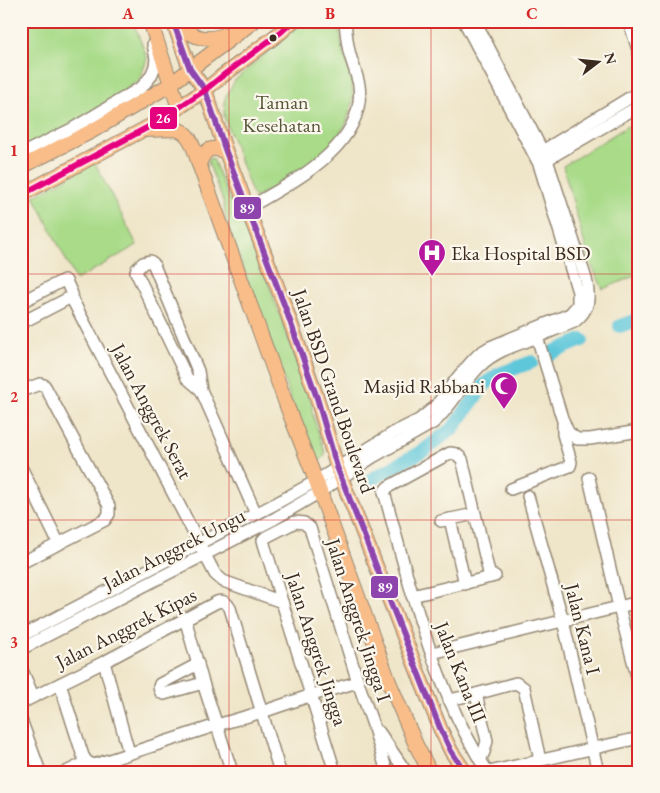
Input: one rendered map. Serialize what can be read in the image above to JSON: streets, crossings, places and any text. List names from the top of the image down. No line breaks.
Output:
{"streets":{"main road":["Jalan BSD Grand Boulevard"],"street":["Jalan Anggrek Serat","Jalan Anggrek Ungu","Jalan Anggrek Jingga I","Jalan Anggrek Kipas","Jalan Kana I","Jalan Anggrek Jingga","Jalan Kana III"]},"crossings":[["Jalan BSD Grand Boulevard","Jalan Anggrek Ungu"],["Jalan Anggrek Serat","Jalan Anggrek Ungu"],["Jalan Anggrek Serat","Jalan Anggrek Jingga"],["Jalan Anggrek Jingga I","Jalan Anggrek Jingga"]],"parks":["Taman Kesehatan"],"places":{"hospital":["Eka Hospital BSD"],"mosque":["Masjid Rabbani"]},"lines":["transit line 89","transit line 26"],"north":"right","grid":{"columns":["A","B","C"],"rows":["1","2","3"]}}
